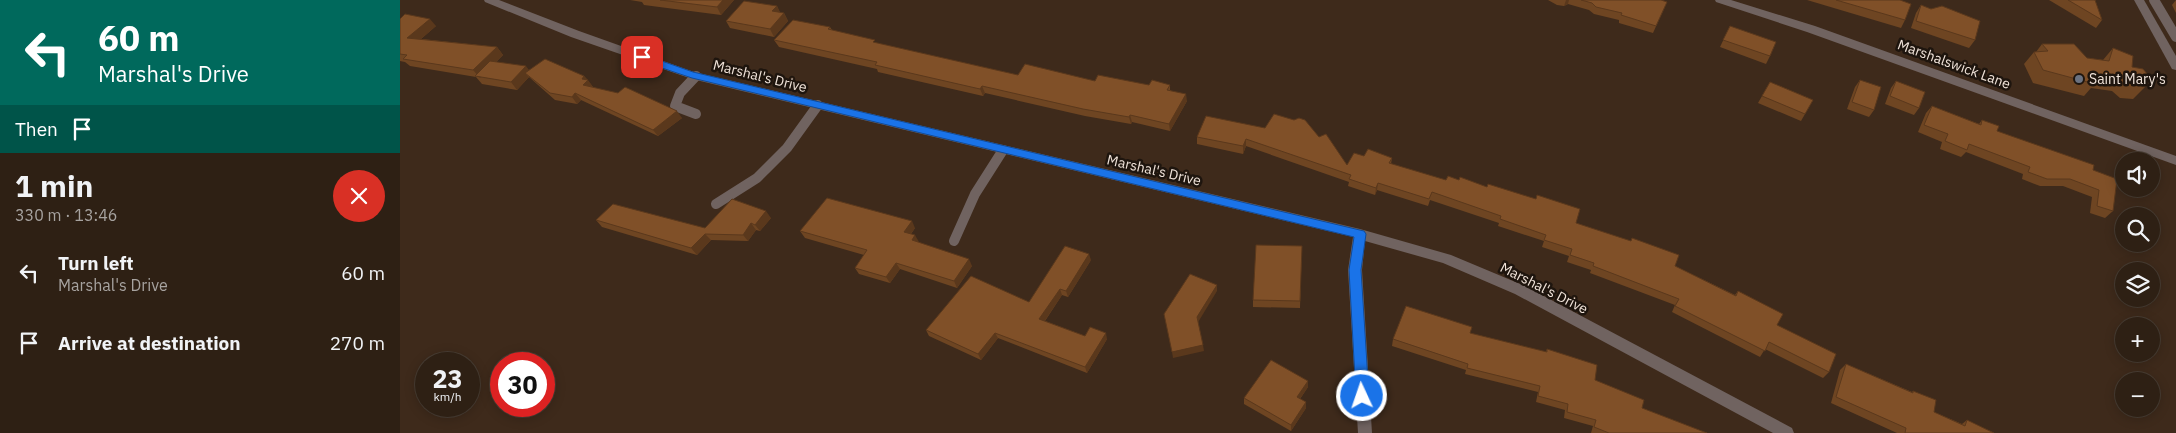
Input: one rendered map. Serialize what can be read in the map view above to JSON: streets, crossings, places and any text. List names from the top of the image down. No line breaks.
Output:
{"streets":{"street":["Marshalswick Lane","Marshal's Drive"]},"places":["Saint Mary's"],"page":{"turn":["60 m","Marshal's Drive"],"then":"Then","map_buttons":["+","−"],"heading":["1 min","330 m · 13:46"],"list":[{"name":"Turn left","note":"Marshal's Drive","value":"60 m"},{"name":"Arrive at destination","value":"270 m"}],"speed":"23 km/h","limit":"30"}}
